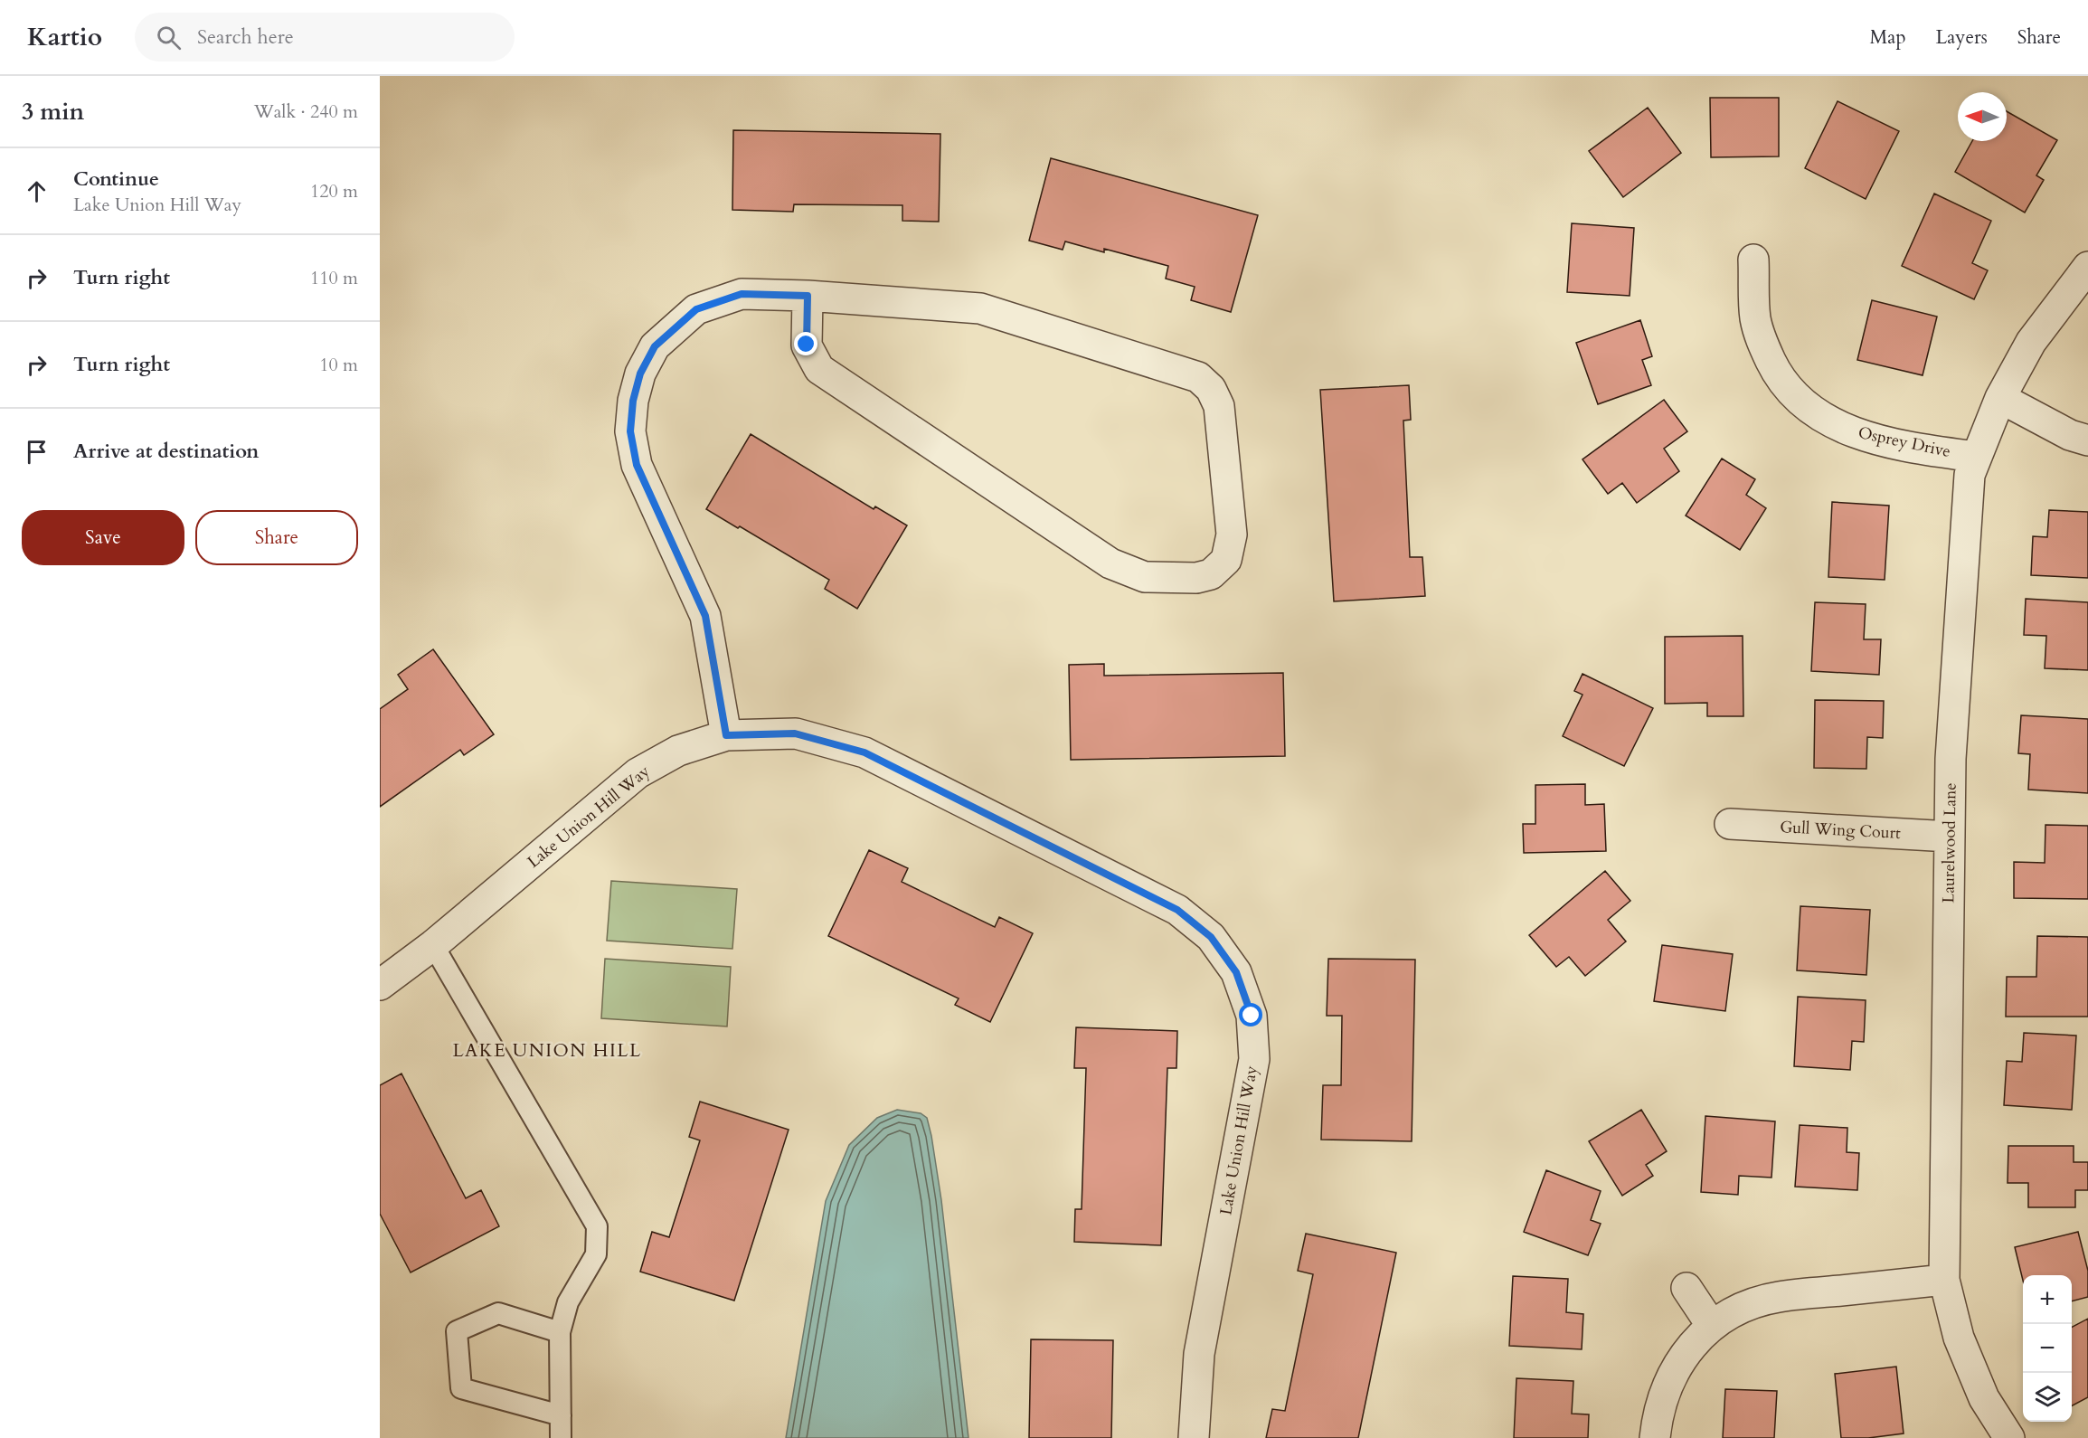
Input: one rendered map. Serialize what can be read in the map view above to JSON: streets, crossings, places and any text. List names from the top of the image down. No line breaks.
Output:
{"streets":{"street":["Osprey Drive","Lake Union Hill Way","Gull Wing Court","Laurelwood Lane"]},"crossings":[["Osprey Drive","Laurelwood Lane"],["Gull Wing Court","Laurelwood Lane"]],"districts":["LAKE UNION HILL"],"north":"left","page":{"header":"Kartio","search":"Search here","nav":["Map","Layers","Share"],"heading":["3 min","Walk · 240 m"],"list":[["Continue","Lake Union Hill Way","120 m"],["Turn right","110 m"],["Turn right","10 m"],"Arrive at destination"],"buttons":["Save","Share"],"map_buttons":["+","−"]}}
